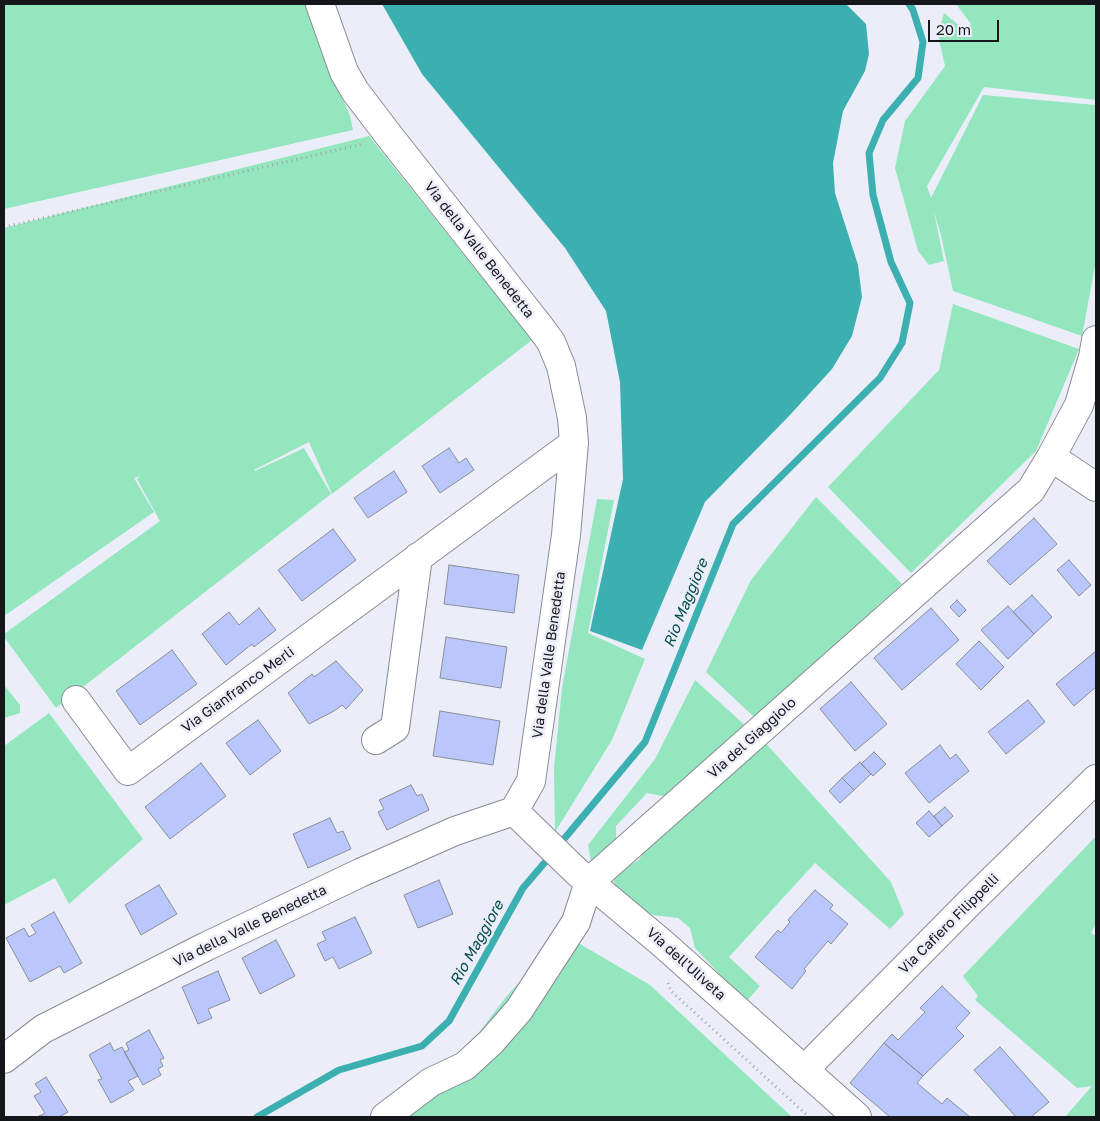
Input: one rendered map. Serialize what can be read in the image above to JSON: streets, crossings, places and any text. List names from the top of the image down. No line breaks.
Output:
{"streets":{"street":["Via della Valle Benedetta","Via Gianfranco Merli","Via del Giaggiolo","Via Cafiero Filippelli","Via dell'Uliveta"]},"crossings":[["Via della Valle Benedetta","Via Gianfranco Merli"],["Via della Valle Benedetta","Via dell'Uliveta"],["Via del Giaggiolo","Via dell'Uliveta"],["Via Cafiero Filippelli","Via dell'Uliveta"]],"water":["Rio Maggiore"],"scale_bar":"20 m"}
